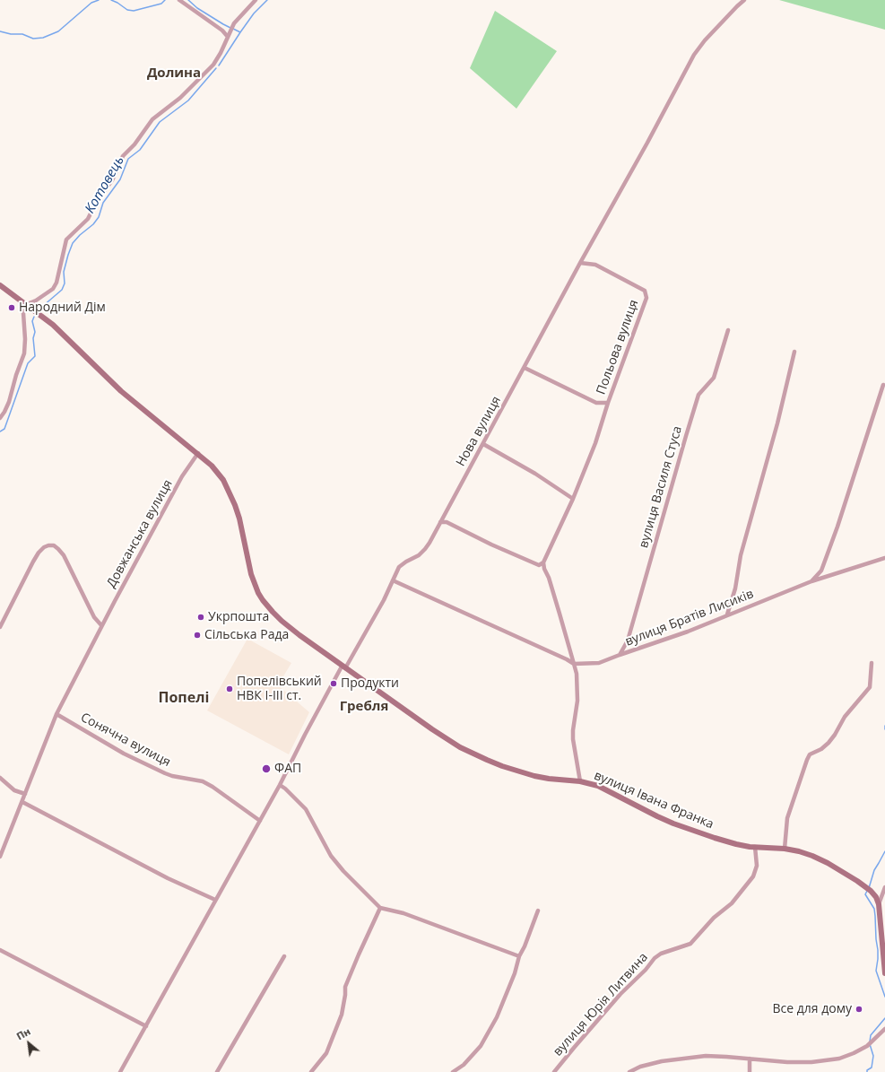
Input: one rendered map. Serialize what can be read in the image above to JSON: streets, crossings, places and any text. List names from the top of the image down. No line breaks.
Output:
{"streets":{"main road":["вулиця Івана Франка"],"street":["Польова вулиця","Нова вулиця","вулиця Василя Стуса","Довжанська вулиця","вулиця Братів Лисиків","Сонячна вулиця","вулиця Юрія Литвина"]},"crossings":[["Польова вулиця","Нова вулиця"],["Нова вулиця","вулиця Івана Франка"],["вулиця Василя Стуса","вулиця Братів Лисиків"],["Довжанська вулиця","Сонячна вулиця"],["Довжанська вулиця","вулиця Івана Франка"],["вулиця Івана Франка","вулиця Юрія Литвина"]],"districts":["Долина","Попелі","Гребля"],"water":["Котовець"],"places":["Народний Дім","Укрпошта","Сільська Рада","Продукти","Попелівський НВК І-ІІІ ст.","ФАП","Все для дому"],"north":"top left"}
